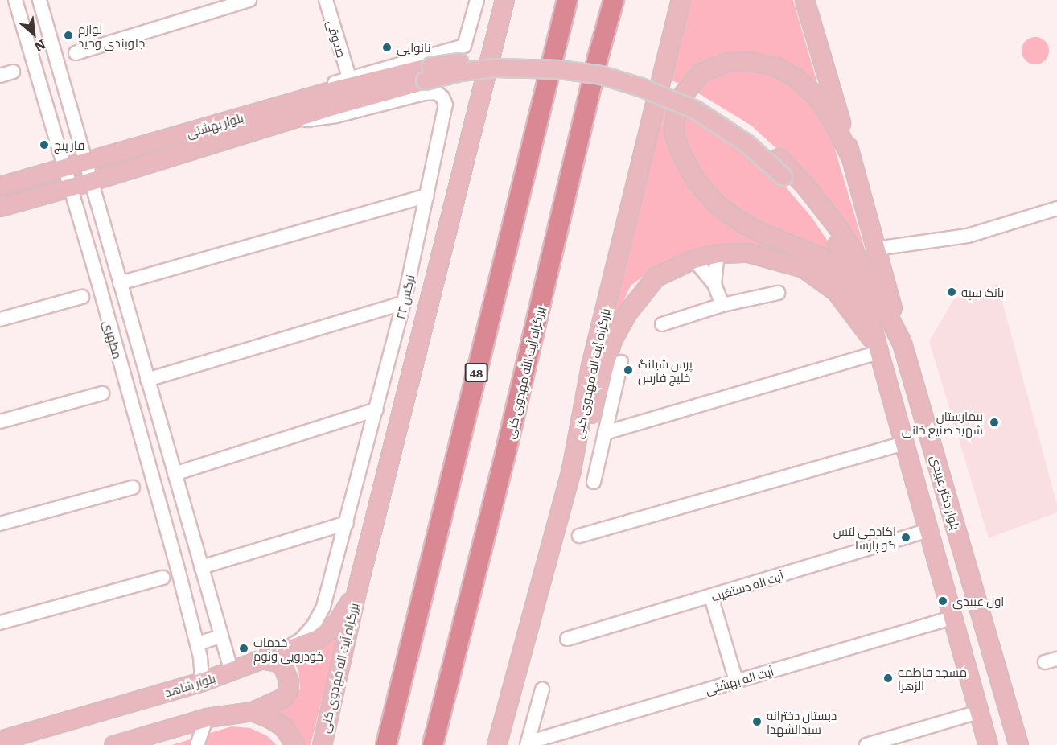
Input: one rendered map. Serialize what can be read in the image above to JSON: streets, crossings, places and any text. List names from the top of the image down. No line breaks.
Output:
{"streets":{"highway":["48","بزرگراه آیت الله مهدوی کنی"],"main road":["بلوار بهشتی","بزرگراه آیت اله مهدوی کنی","بلوار دکتر عبیدی","بلوار شاهد"],"street":["صدوقی","نرگس ۲۲","مطهری","آیت اله دستغیب","آیت اله بهشتی"]},"crossings":[["بلوار بهشتی","نرگس ۲۲"],["بلوار بهشتی","مطهری"],["بلوار بهشتی","بلوار دکتر عبیدی"],["نرگس ۲۲","بلوار شاهد"],["مطهری","بلوار شاهد"],["بزرگراه آیت اله مهدوی کنی","بلوار شاهد"]],"places":["لوازم جلوبندی وحید","نانوایی","فاز پنج","بانک سپه","پرس شیلنگ خلیج فارس","بیمارستان شهید صنیع خانی","اکادمی لتس گو پارسا","اول عبیدی","خدمات خودرویی ونوم","مسجد فاطمه الزهرا","دبستان دخترانه سیدالشهدا"],"north":"bottom right"}
